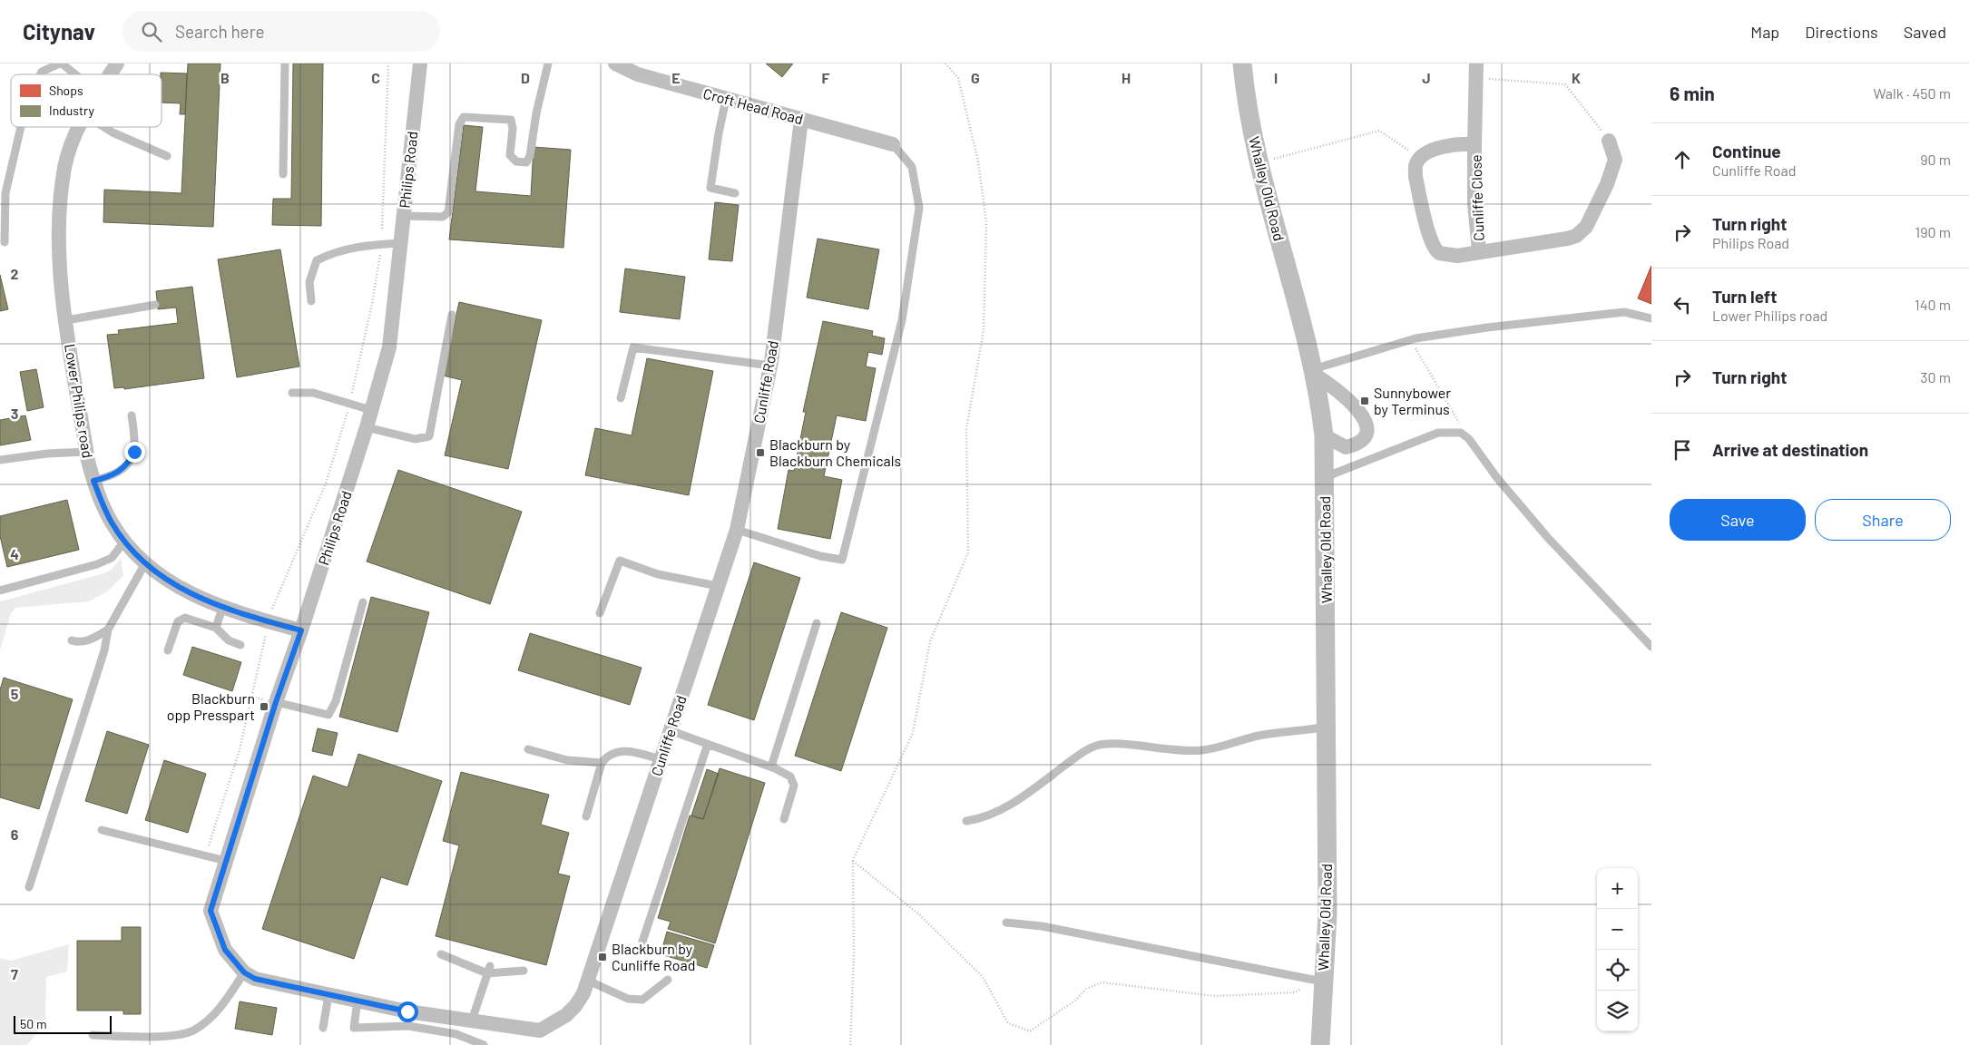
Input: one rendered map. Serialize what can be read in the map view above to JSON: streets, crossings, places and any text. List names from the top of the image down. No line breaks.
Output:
{"streets":{"street":["Croft Head Road","Philips Road","Whalley Old Road","Cunliffe Close","Cunliffe Road","Lower Philips road"]},"crossings":[["Croft Head Road","Cunliffe Road"],["Philips Road","Cunliffe Road"],["Philips Road","Lower Philips road"]],"places":{"transit":["Sunnybower by Terminus","Blackburn by Blackburn Chemicals","Blackburn opp Presspart","Blackburn by Cunliffe Road"]},"legend":["Shops","Industry"],"scale_bar":"50 m","page":{"header":"Citynav","search":"Search here","nav":["Map","Directions","Saved"],"heading":["6 min","Walk · 450 m"],"list":[["Continue","Cunliffe Road","90 m"],["Turn right","Philips Road","190 m"],["Turn left","Lower Philips road","140 m"],["Turn right","30 m"],"Arrive at destination"],"buttons":["Save","Share"],"map_buttons":["+","−"],"scale":"50 m"},"grid":{"columns":["B","C","D","E","F","G","H","I","J","K"],"rows":["2","3","4","5","6","7"]}}
